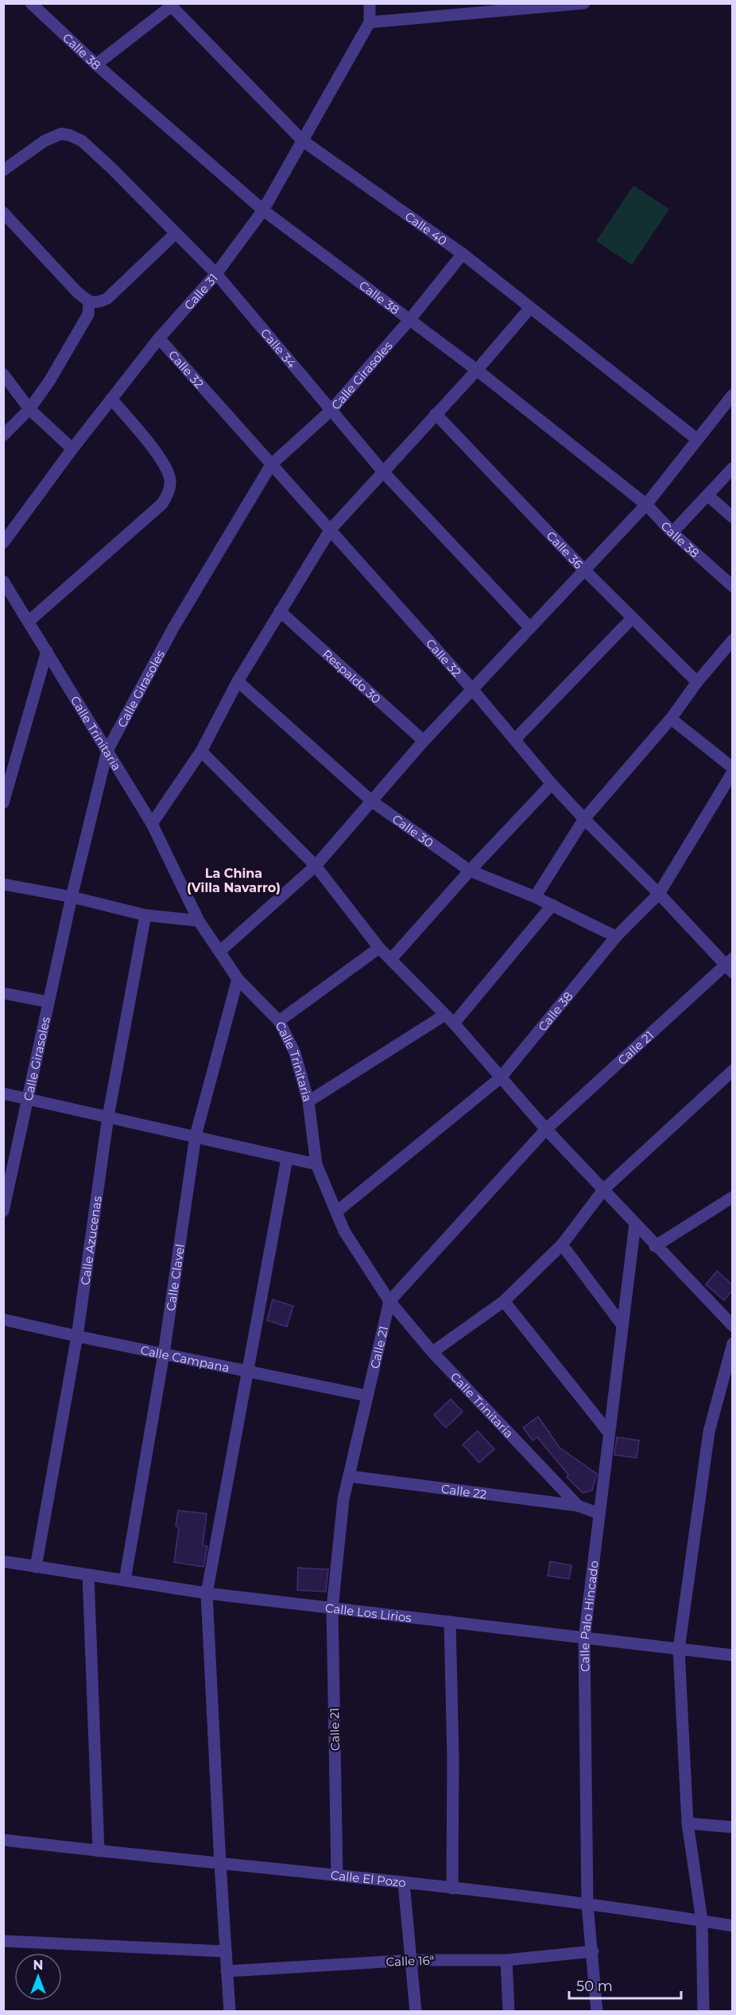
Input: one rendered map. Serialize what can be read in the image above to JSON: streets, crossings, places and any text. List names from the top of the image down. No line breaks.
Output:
{"streets":{"street":["Calle 38","Calle 40","Calle 31","Calle 34","Calle 32","Calle Girasoles","Calle 36","Respaldo 30","Calle Trinitaria","Calle 30","Calle 21","Calle Azucenas","Calle Clavel","Calle Campana","Calle 22","Calle Los Lirios","Calle Palo Hincado","Calle El Pozo","Calle 16ª"]},"crossings":[["Calle 38","Calle 31"],["Calle 38","Calle 32"],["Calle 38","Calle Girasoles"],["Calle 38","Calle Trinitaria"],["Calle 38","Calle 30"],["Calle 40","Calle 31"],["Calle 40","Calle Girasoles"],["Calle 31","Calle 34"],["Calle 31","Calle 32"],["Calle 34","Calle Girasoles"],["Calle 32","Calle Girasoles"],["Calle 32","Calle 21"],["Calle Girasoles","Calle Trinitaria"],["Calle Trinitaria","Calle 21"],["Calle Trinitaria","Calle Clavel"],["Calle Trinitaria","Calle 22"],["Calle Trinitaria","Calle Palo Hincado"],["Calle 21","Calle Campana"],["Calle 21","Calle 22"],["Calle 21","Calle Los Lirios"],["Calle 21","Calle El Pozo"],["Calle Azucenas","Calle Campana"],["Calle Azucenas","Calle Los Lirios"],["Calle Clavel","Calle Campana"],["Calle Clavel","Calle Los Lirios"],["Calle Los Lirios","Calle Palo Hincado"],["Calle Palo Hincado","Calle El Pozo"],["Calle Palo Hincado","Calle 16ª"]],"districts":["La China (Villa Navarro)"],"scale_bar":"50 m","north":"top"}
